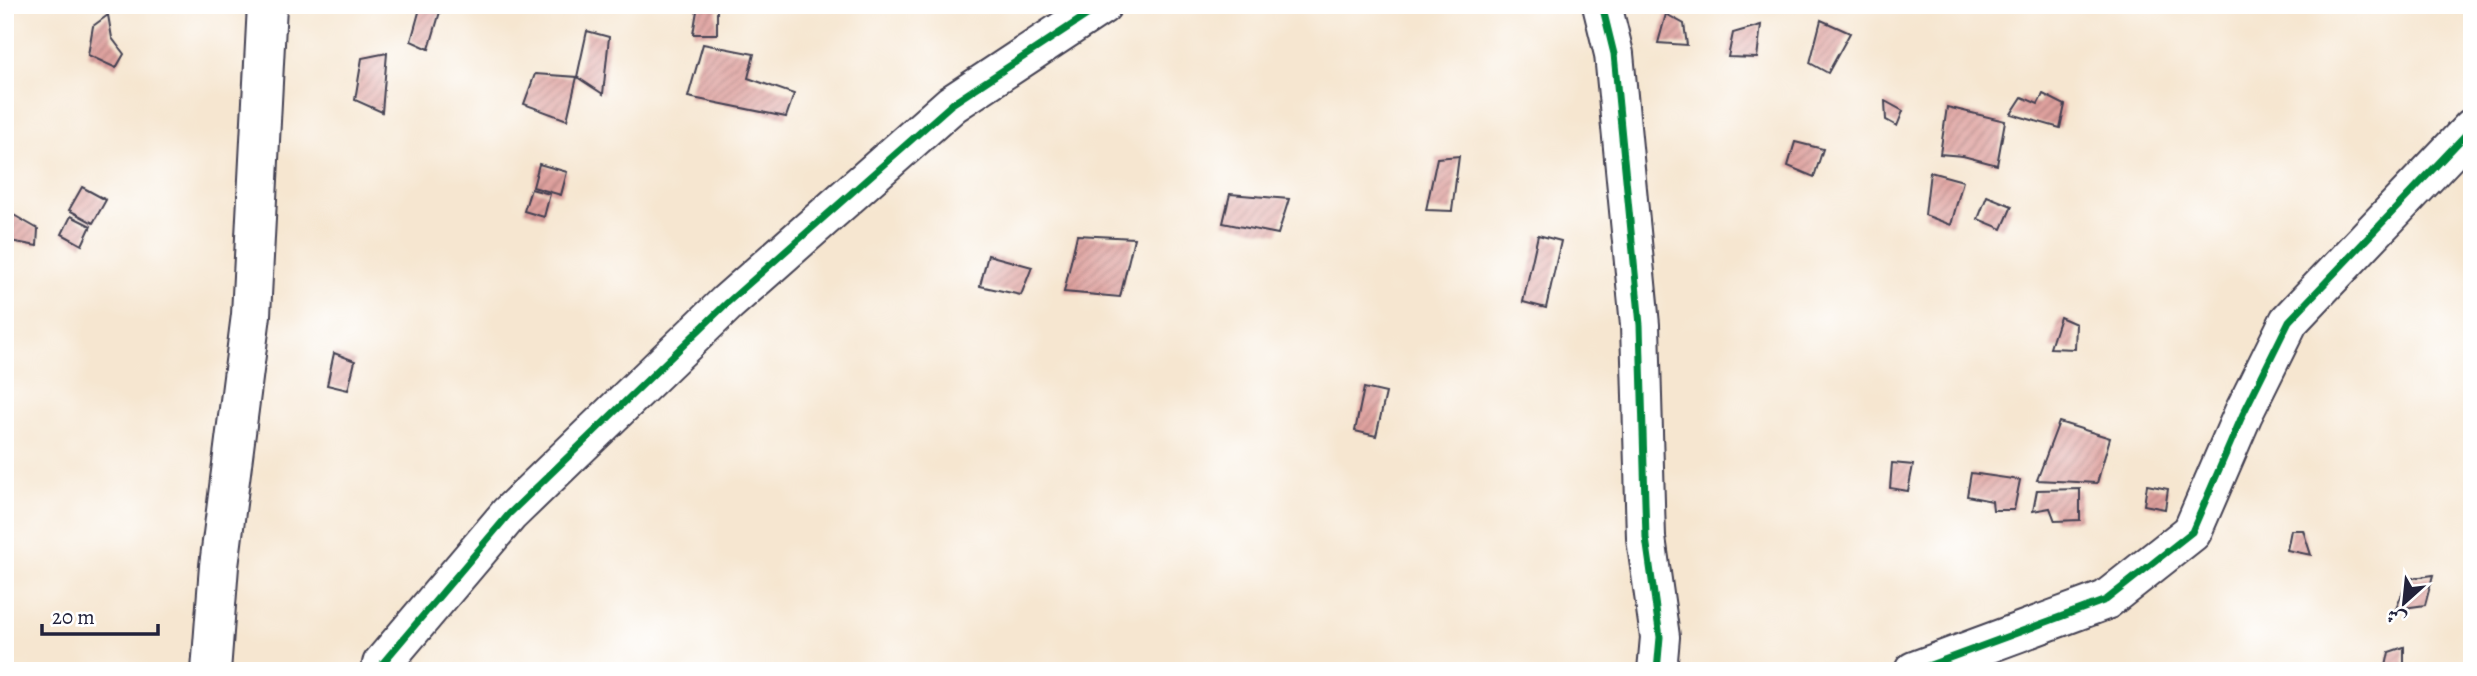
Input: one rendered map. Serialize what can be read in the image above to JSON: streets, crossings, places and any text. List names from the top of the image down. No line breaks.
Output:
{"scale_bar":"20 m","north":"bottom left"}
